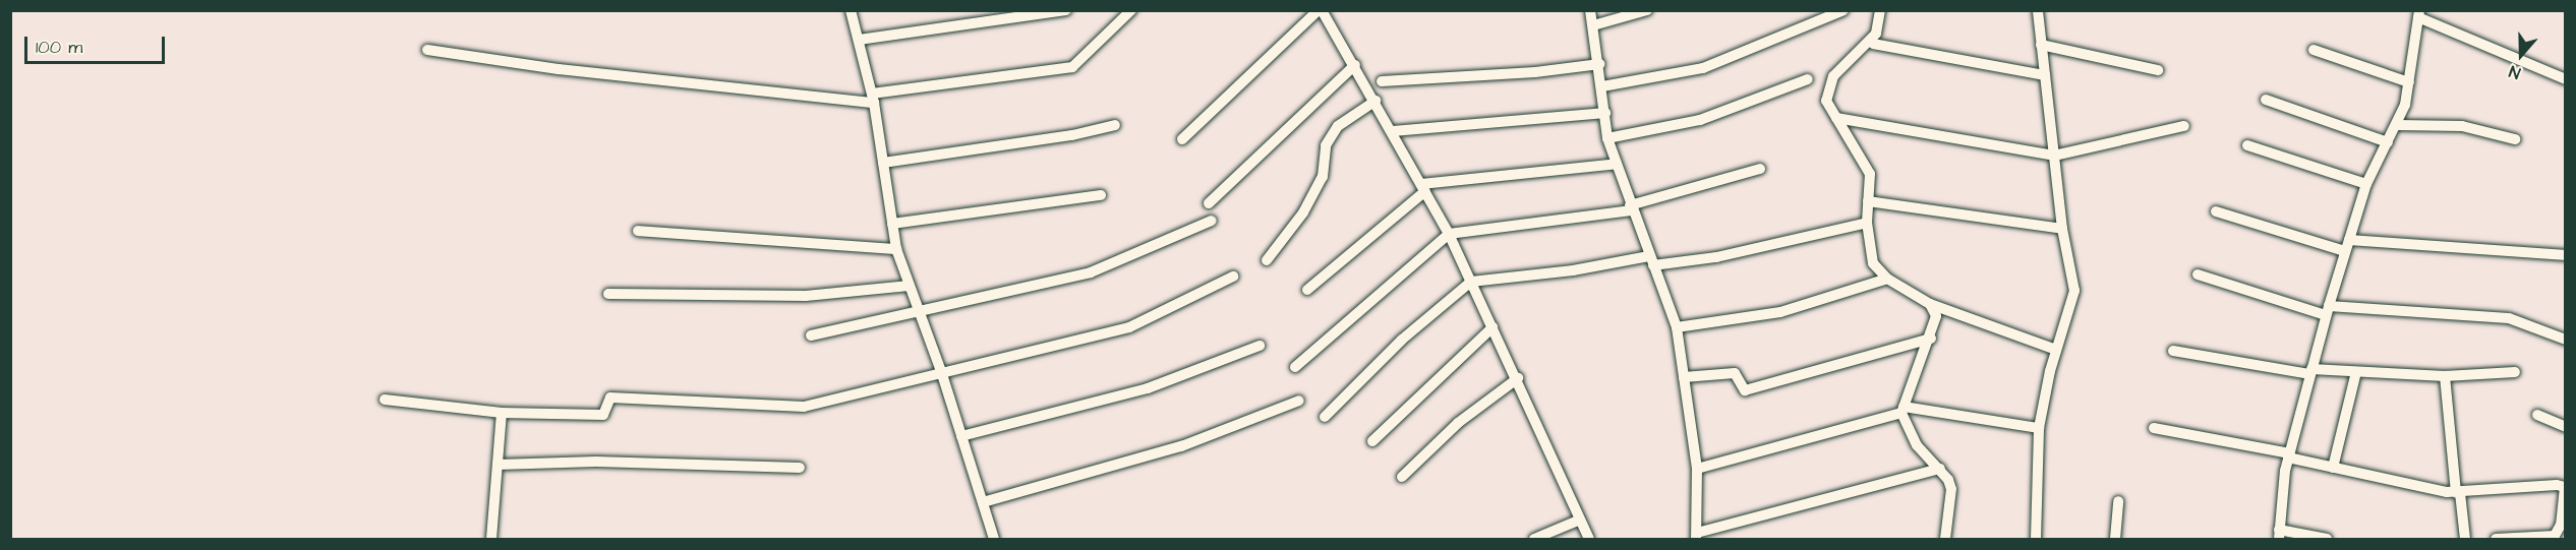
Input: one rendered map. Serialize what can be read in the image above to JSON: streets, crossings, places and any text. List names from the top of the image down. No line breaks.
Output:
{"scale_bar":"100 m","north":"bottom"}
